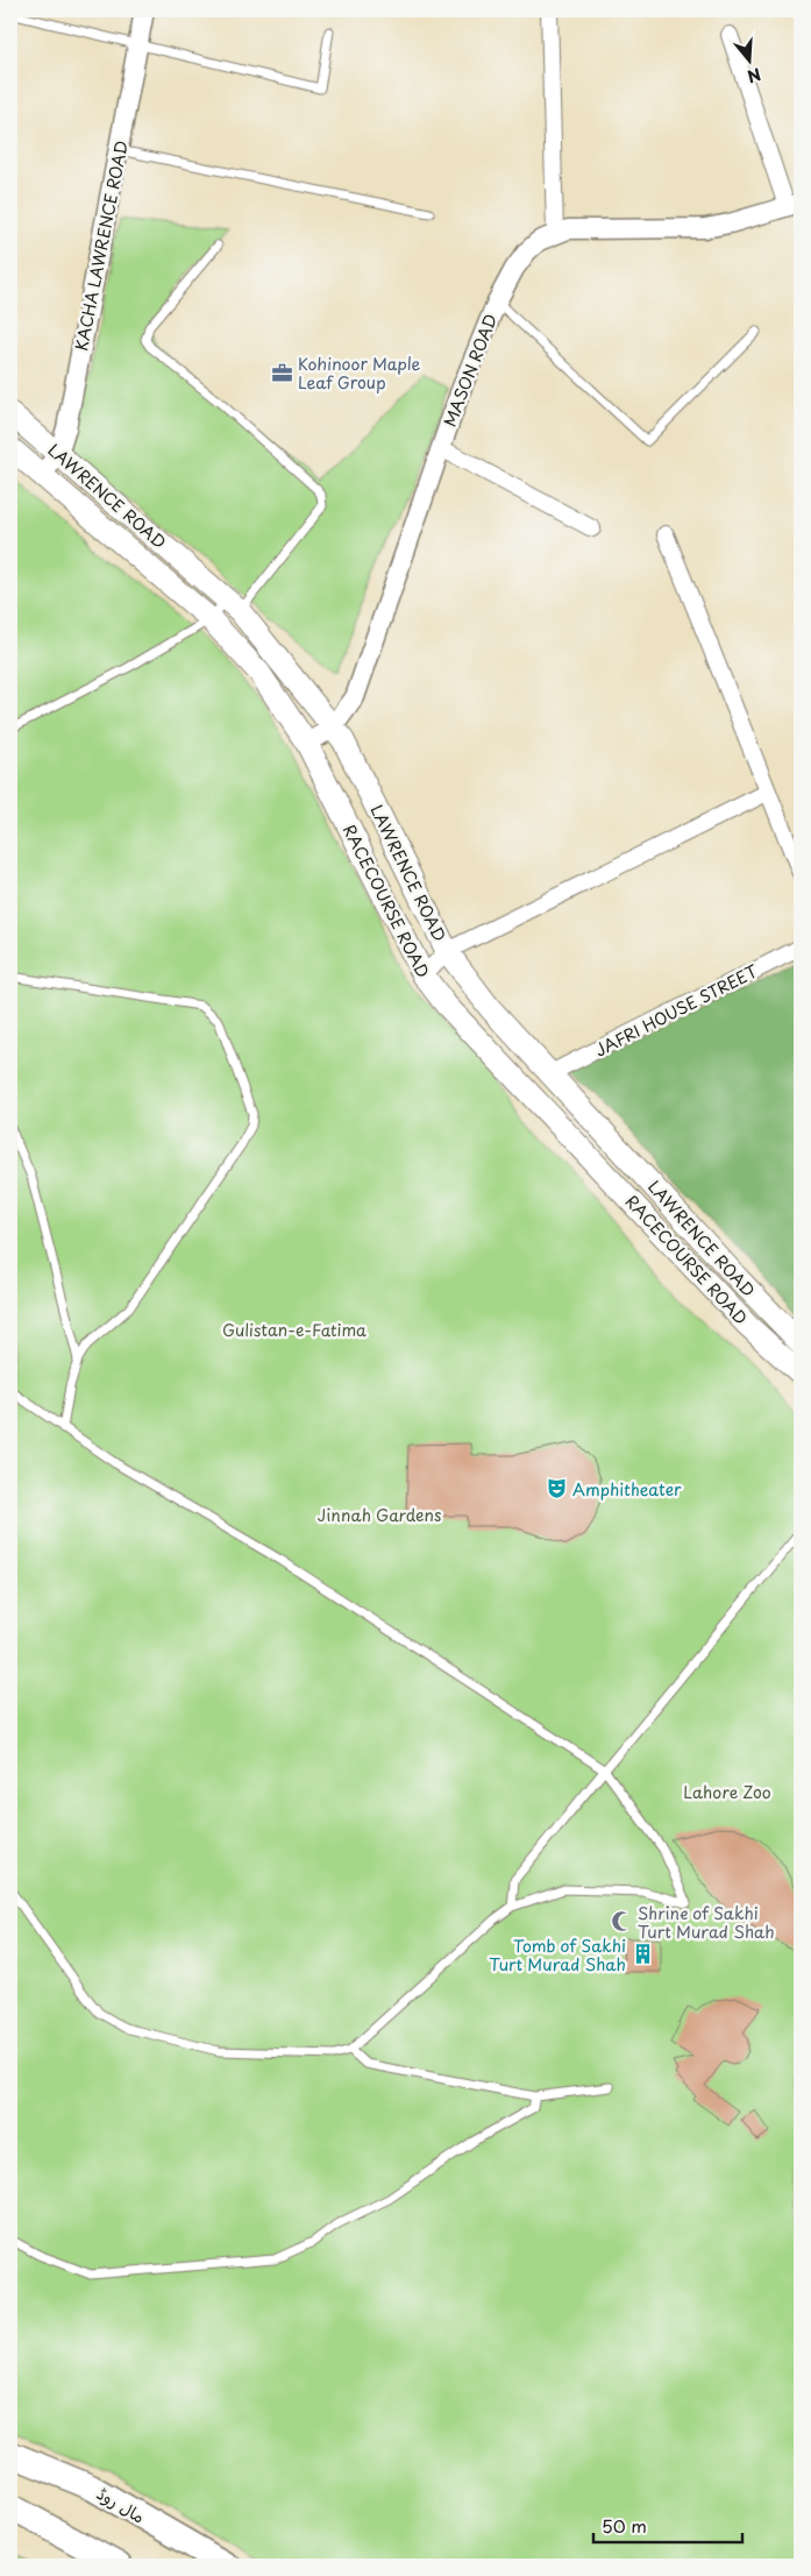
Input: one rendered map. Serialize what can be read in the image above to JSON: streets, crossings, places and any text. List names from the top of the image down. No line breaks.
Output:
{"streets":{"main road":["LAWRENCE ROAD","RACECOURSE ROAD","مال روڈ"],"street":["KACHA LAWRENCE ROAD","MASON ROAD","JAFRI HOUSE STREET"]},"crossings":[["KACHA LAWRENCE ROAD","LAWRENCE ROAD"],["KACHA LAWRENCE ROAD","RACECOURSE ROAD"],["MASON ROAD","LAWRENCE ROAD"],["MASON ROAD","RACECOURSE ROAD"],["LAWRENCE ROAD","JAFRI HOUSE STREET"]],"parks":["Gulistan-e-Fatima","Jinnah Gardens","Lahore Zoo"],"places":{"office":["Kohinoor Maple Leaf Group"],"theatre":["Amphitheater"],"mosque":["Shrine of Sakhi Turt Murad Shah"],"building":["Tomb of Sakhi Turt Murad Shah"]},"scale_bar":"50 m","north":"bottom"}
